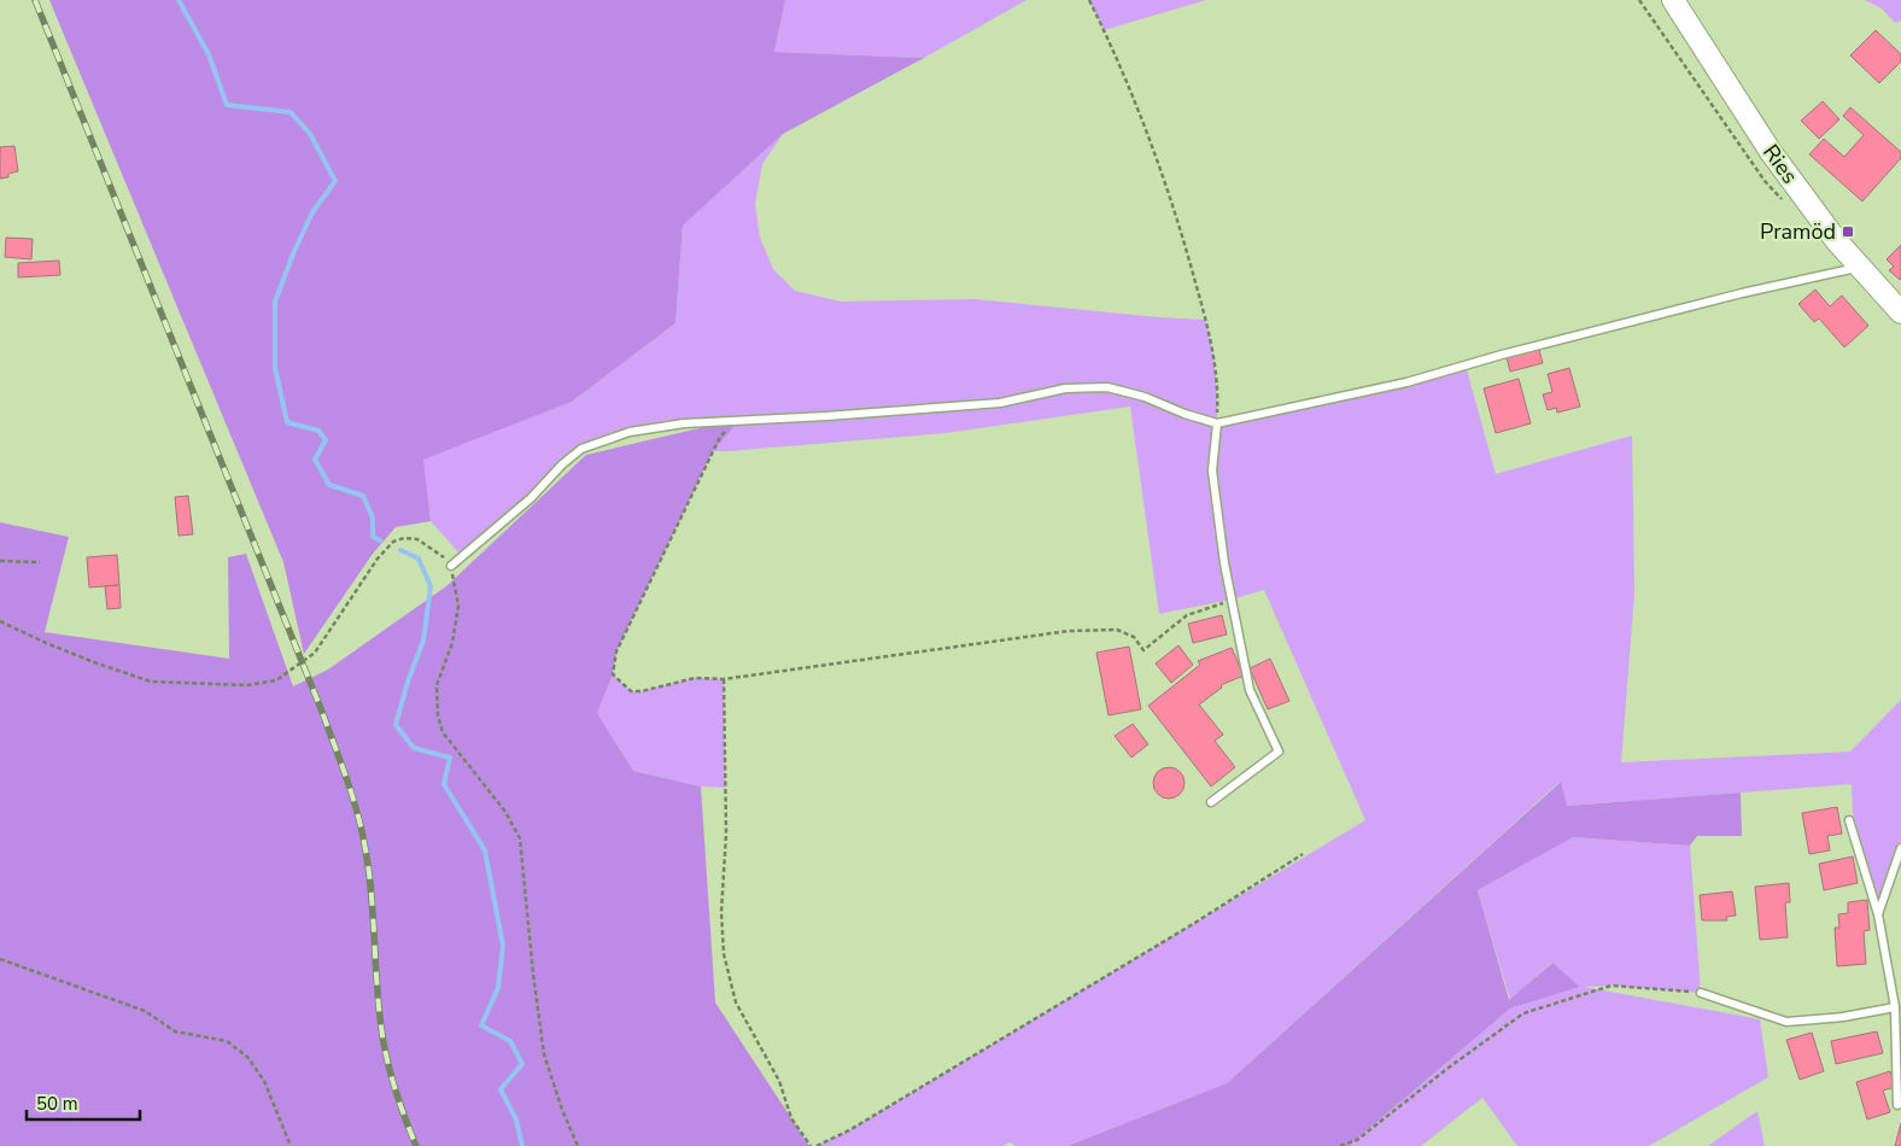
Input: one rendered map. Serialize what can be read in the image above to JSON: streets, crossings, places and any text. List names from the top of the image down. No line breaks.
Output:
{"streets":{"street":["Ries"]},"places":{"transit":["Pramöd"]},"scale_bar":"50 m"}
